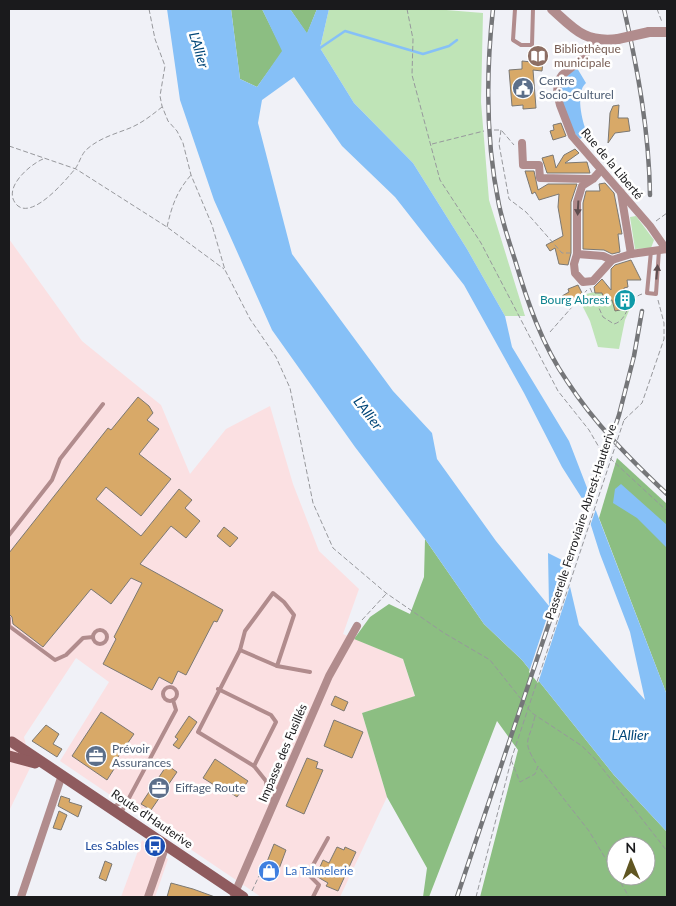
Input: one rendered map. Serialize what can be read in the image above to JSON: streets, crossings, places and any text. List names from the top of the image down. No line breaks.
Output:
{"streets":{"main road":["Route d'Hauterive"],"street":["Rue de la Liberté","Impasse des Fusillés"],"path":["Passerelle Ferroviaire Abrest-Hauterive"]},"crossings":[["Impasse des Fusillés","Route d'Hauterive"]],"water":["L'Allier"],"places":{"library":["Bibliothèque municipale"],"public building":["Centre Socio-Culturel"],"building":["Bourg Abrest"],"office":["Prévoir Assurances","Eiffage Route"],"bus stop":["Les Sables"],"shop":["La Talmelerie"]},"north":"top"}
